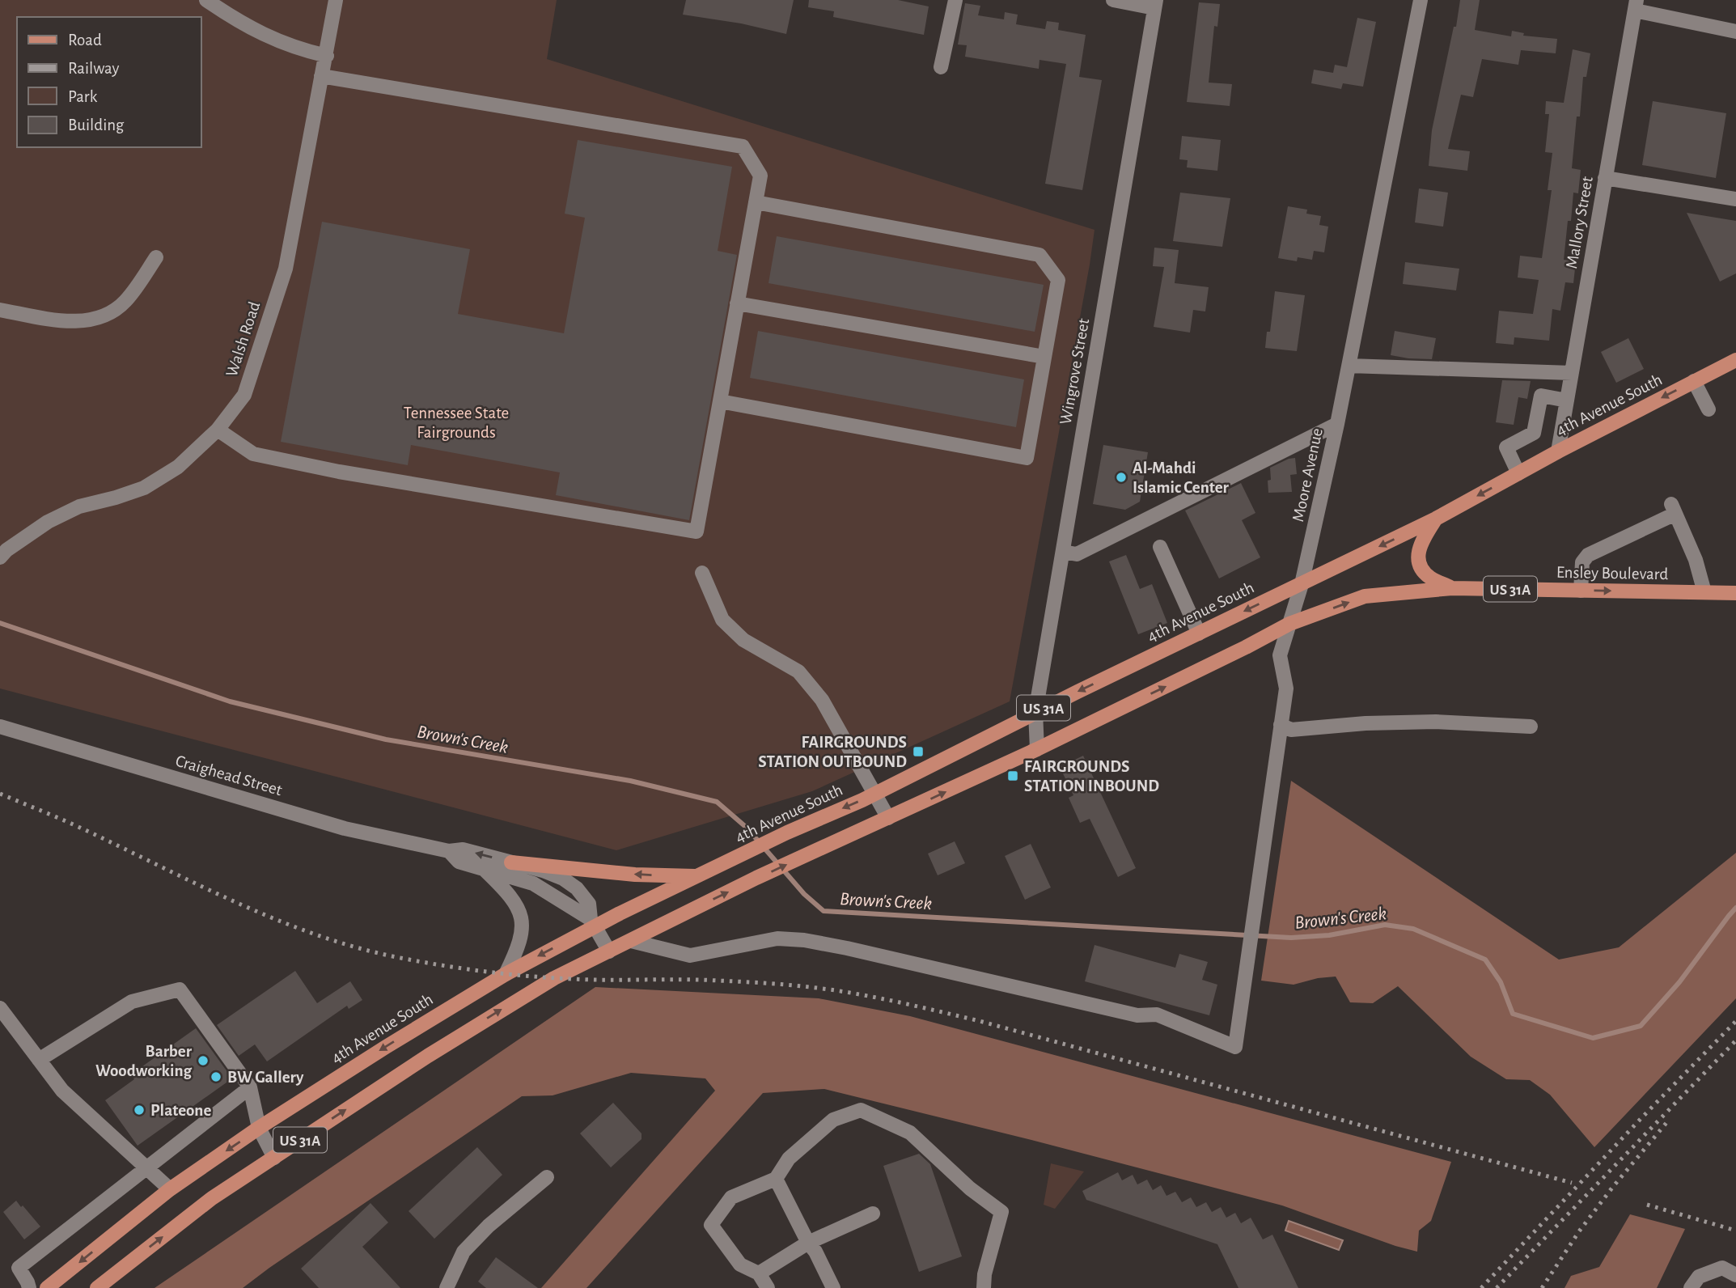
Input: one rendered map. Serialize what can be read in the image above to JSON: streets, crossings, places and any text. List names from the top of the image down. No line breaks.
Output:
{"streets":{"main road":["4th Avenue South","Ensley Boulevard","US 31A"],"street":["Mallory Street","Walsh Road","Wingrove Street","Moore Avenue","Craighead Street"]},"crossings":[["Mallory Street","4th Avenue South"],["Wingrove Street","4th Avenue South"],["Wingrove Street","US 31A"],["4th Avenue South","Moore Avenue"],["4th Avenue South","Craighead Street"],["Moore Avenue","Ensley Boulevard"],["Moore Avenue","US 31A"],["Ensley Boulevard","US 31A"],["US 31A","Craighead Street"]],"one_way":["Ensley Boulevard"],"water":["Brown's Creek"],"parks":["Tennessee State Fairgrounds"],"places":{"other":["Al-Mahdi Islamic Center","Barber Woodworking","BW Gallery","Plateone"],"transit":["FAIRGROUNDS STATION OUTBOUND","FAIRGROUNDS STATION INBOUND"]},"legend":["Road","Railway","Park","Building"]}
